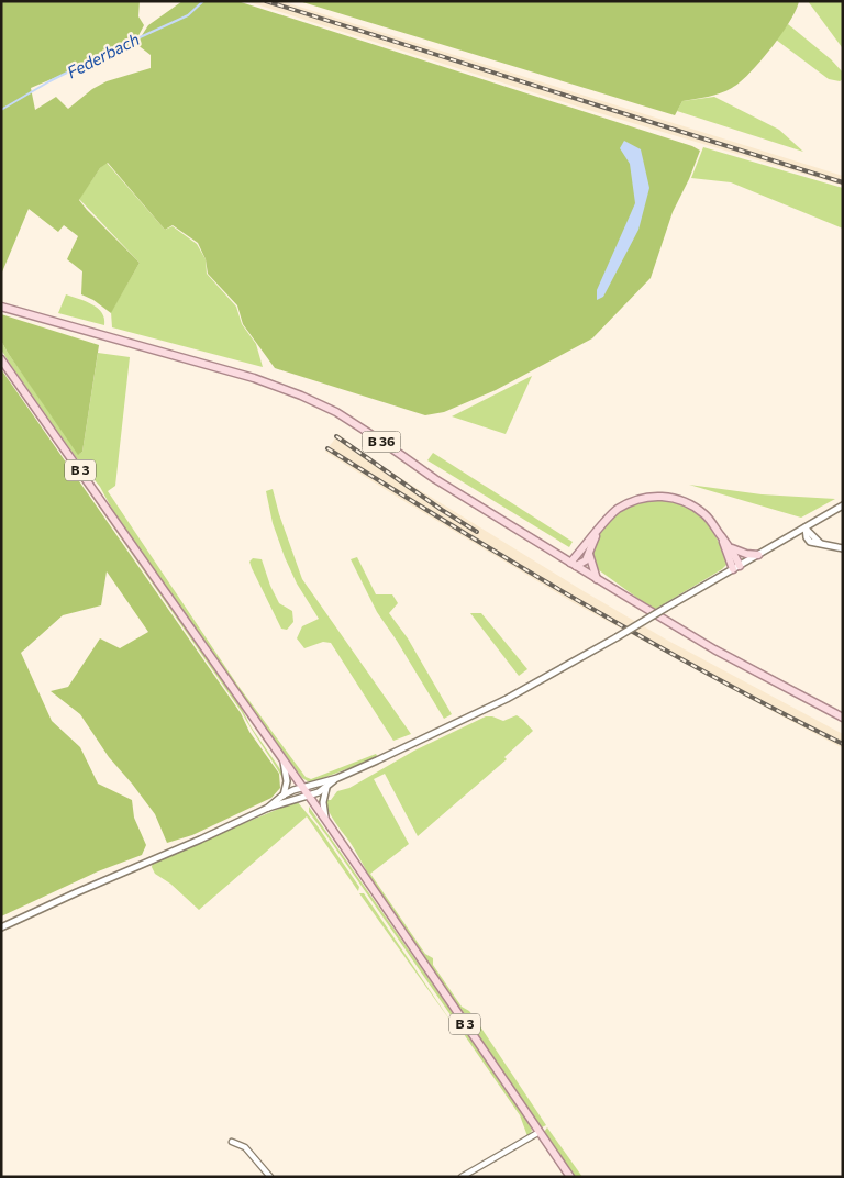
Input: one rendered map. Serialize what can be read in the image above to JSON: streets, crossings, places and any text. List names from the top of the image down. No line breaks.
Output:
{"streets":{"main road":["B 36","B 3"]},"water":["Federbach"]}
